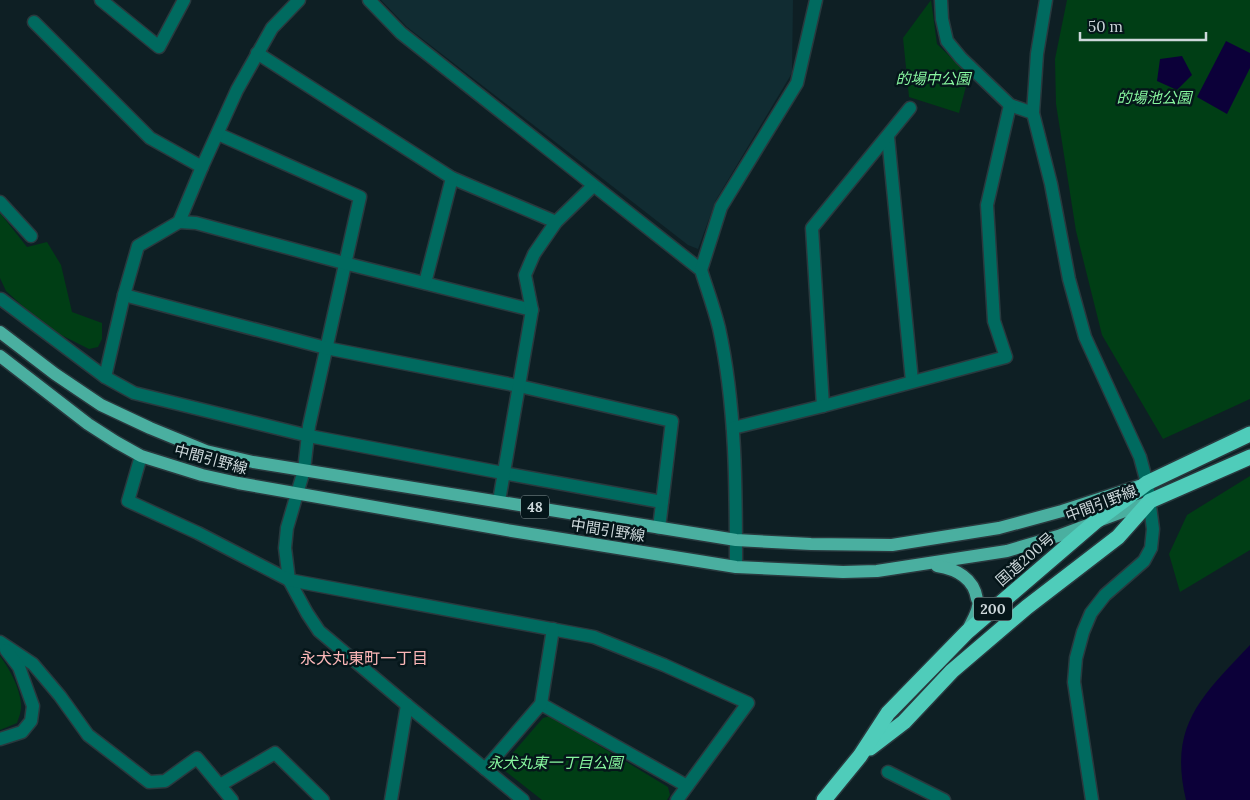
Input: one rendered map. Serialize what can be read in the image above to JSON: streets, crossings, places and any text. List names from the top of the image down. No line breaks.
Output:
{"streets":{"highway":["国道200号","200"],"main road":["中間引野線","48"]},"crossings":[["中間引野線","国道200号"]],"districts":["永犬丸東町一丁目"],"parks":["的場中公園","的場池公園","永犬丸東一丁目公園"],"scale_bar":"50 m"}
